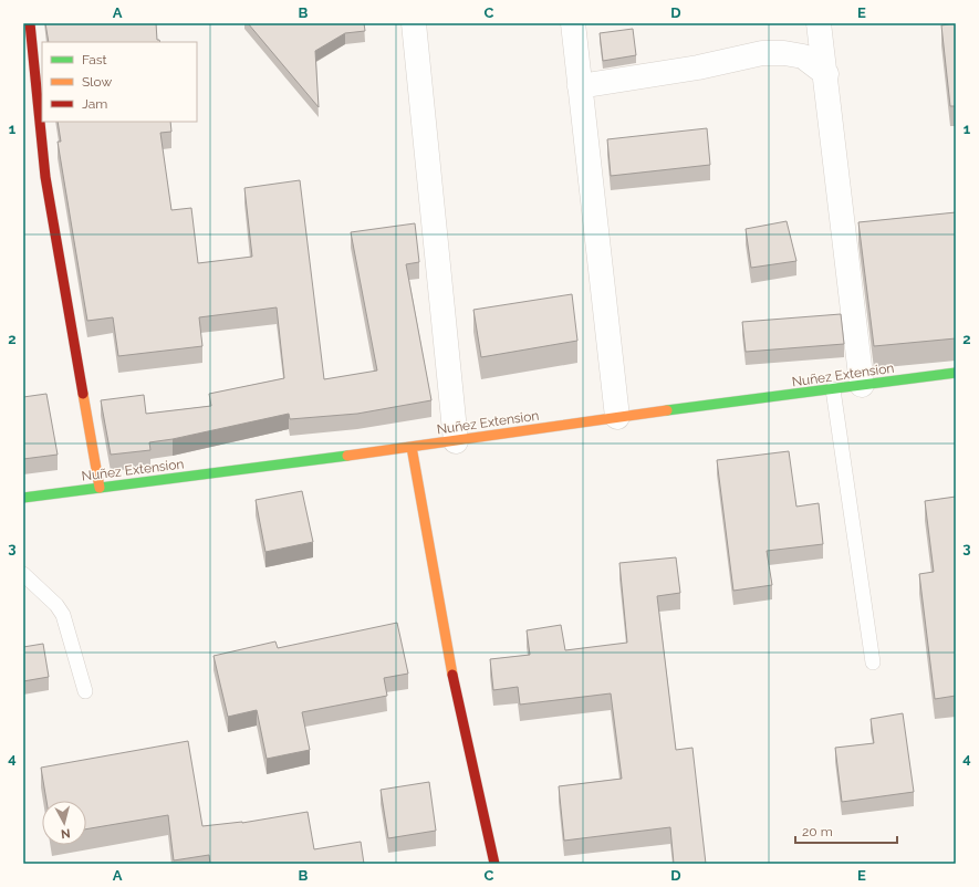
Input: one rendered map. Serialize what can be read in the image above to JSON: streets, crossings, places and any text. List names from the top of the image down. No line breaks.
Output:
{"streets":{"street":["Nuñez Extension"]},"legend":["Fast","Slow","Jam"],"scale_bar":"20 m","north":"bottom","grid":{"columns":["A","B","C","D","E"],"rows":["1","2","3","4"]}}
